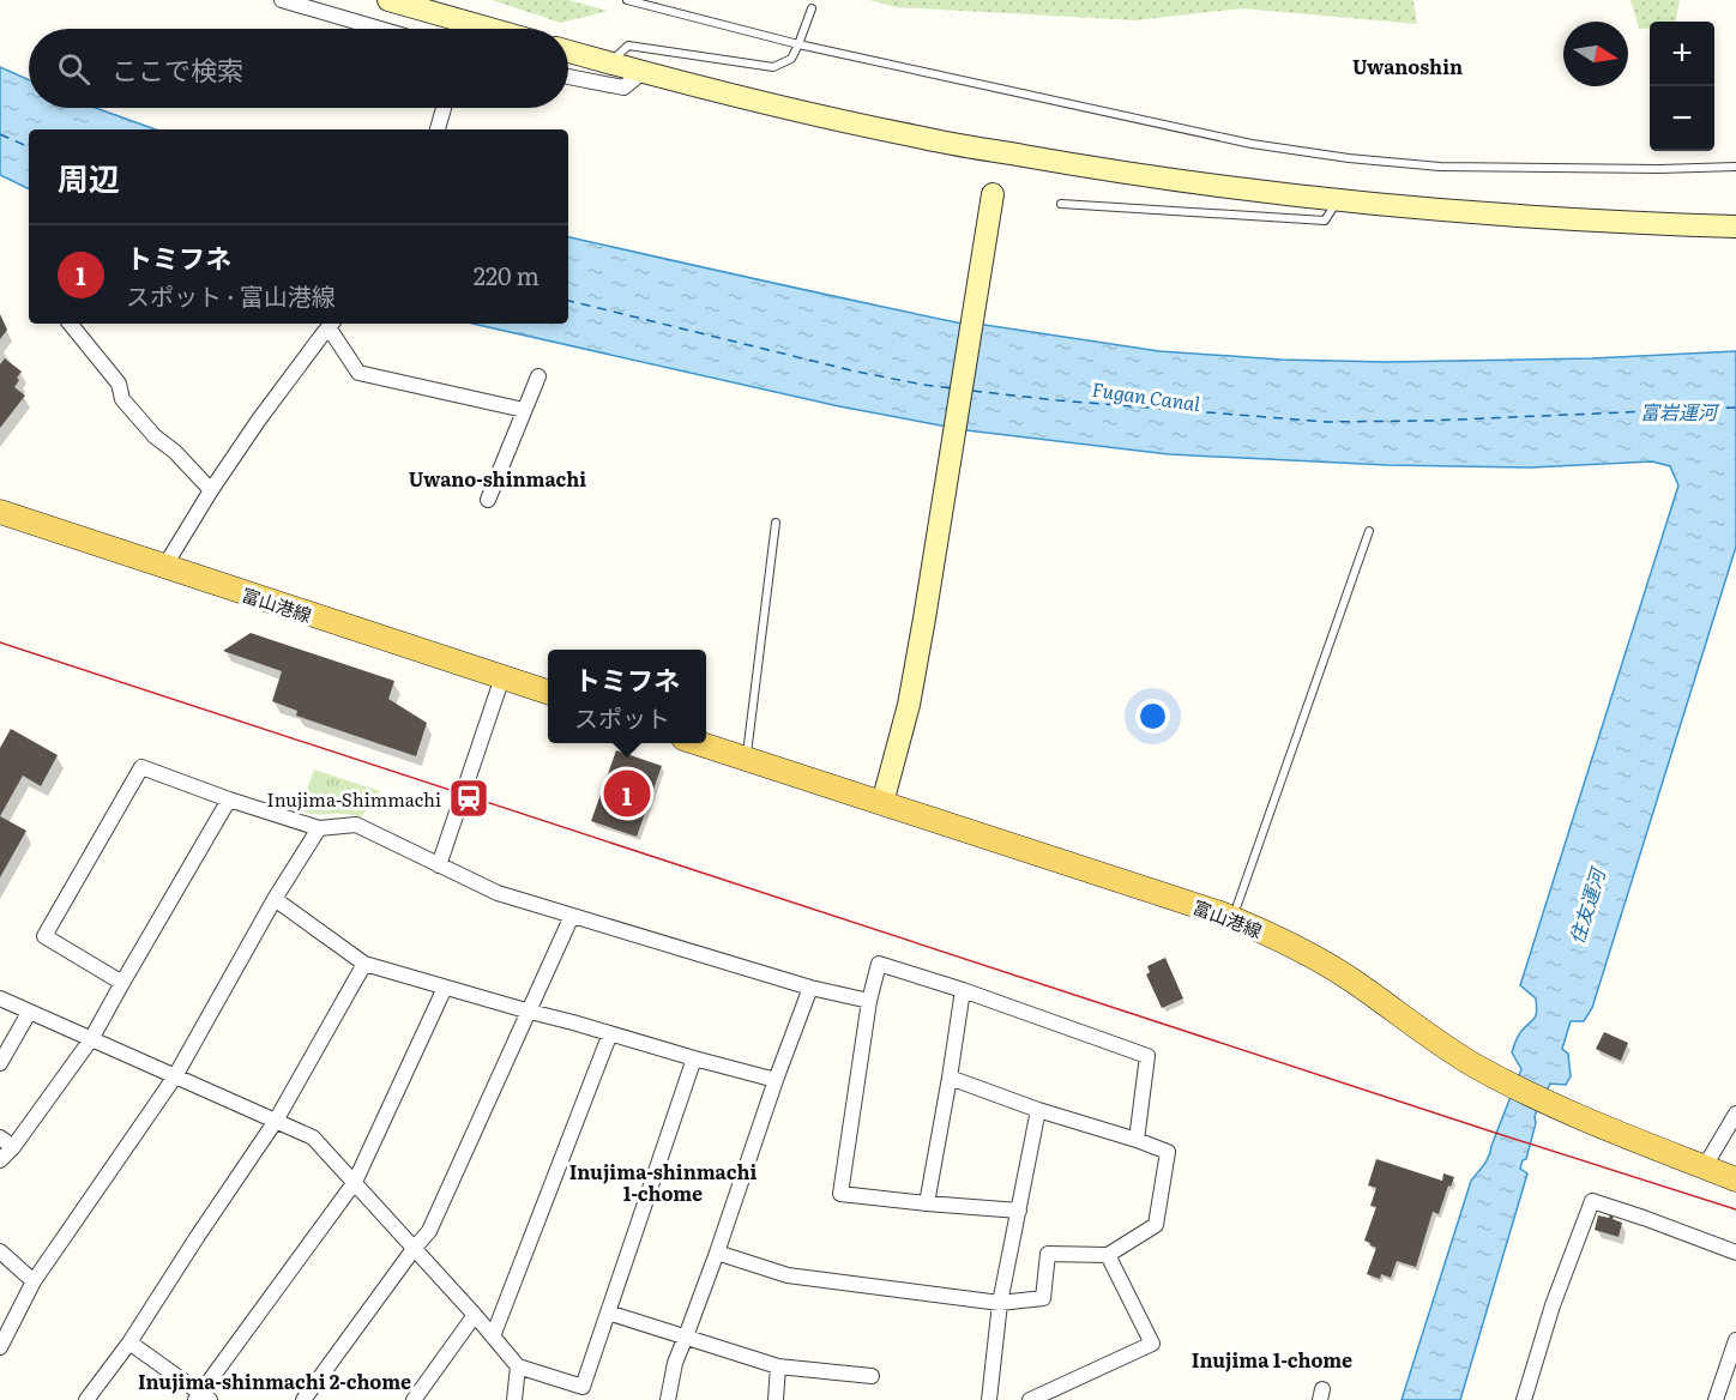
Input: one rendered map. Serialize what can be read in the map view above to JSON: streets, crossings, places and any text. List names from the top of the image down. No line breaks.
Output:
{"streets":{"main road":["富山港線"]},"districts":["Uwanoshin","Uwano-shinmachi","Inujima-shinmachi 1-chome","Inujima 1-chome","Inujima-shinmachi 2-chome"],"water":["Fugan Canal","富岩運河","住友運河"],"places":{"station":["Inujima-Shimmachi"]},"north":"right","page":{"map_buttons":["+","−"],"search":"ここで検索","heading":"周辺","list":[{"mark":"1","name":"トミフネ","note":"スポット · 富山港線","value":"220 m"}],"popup":["トミフネ","スポット"],"pins":"1"}}
